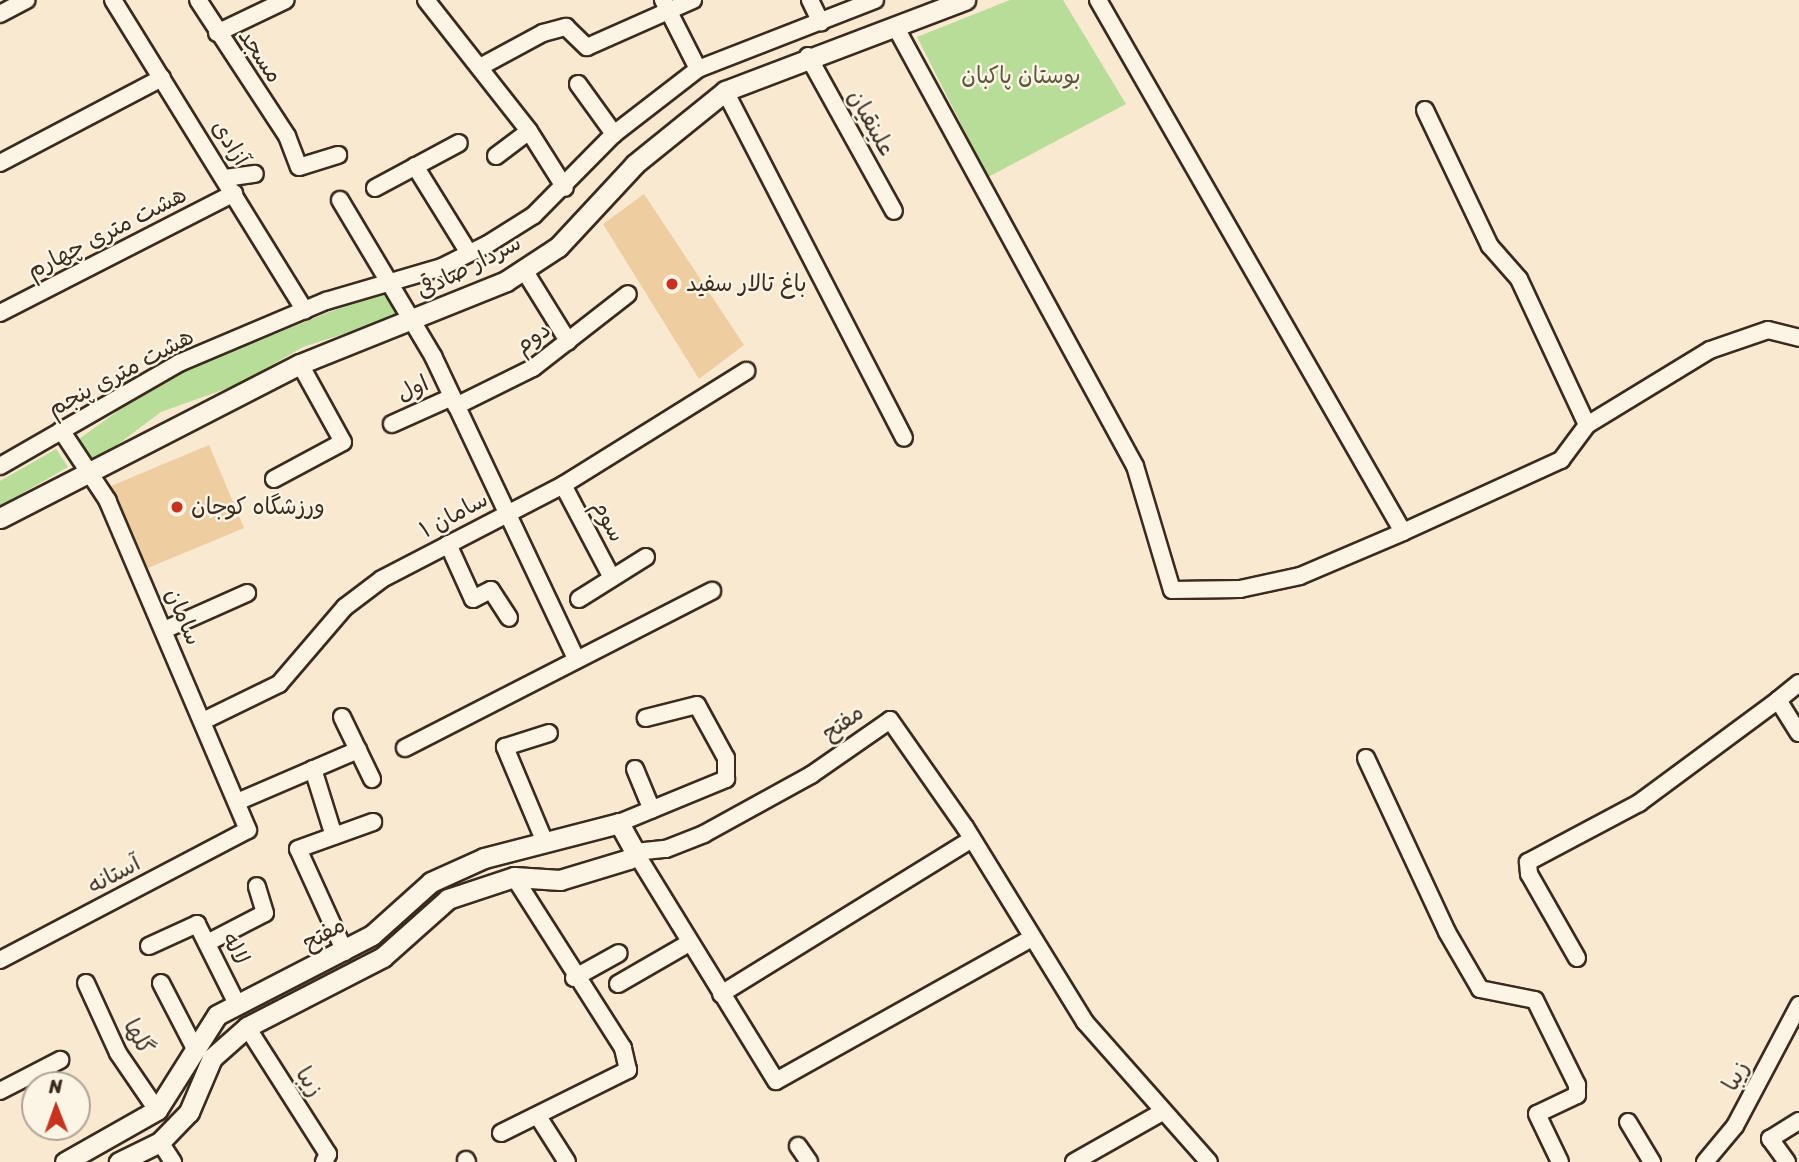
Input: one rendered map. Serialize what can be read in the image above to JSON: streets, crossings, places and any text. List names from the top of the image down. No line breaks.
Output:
{"streets":{"street":["مسجد","علینقیان","آزادی","هشت متری چهارم","سردار صادقی","دوم","هشت متری پنجم","اول","سامان ۱","سوم","سامان","مفتح","آستانه","لاله","گلها","زیبا"]},"crossings":[["علینقیان","سردار صادقی"],["آزادی","هشت متری چهارم"],["آزادی","هشت متری پنجم"],["سردار صادقی","سامان"],["دوم","اول"],["هشت متری پنجم","سامان"],["سامان ۱","سوم"],["سامان ۱","سامان"],["سامان","آستانه"],["مفتح","لاله"],["مفتح","گلها"],["مفتح","زیبا"]],"parks":["بوستان پاکبان"],"places":["باغ تالار سفید","ورزشگاه کوجان"],"north":"top"}
